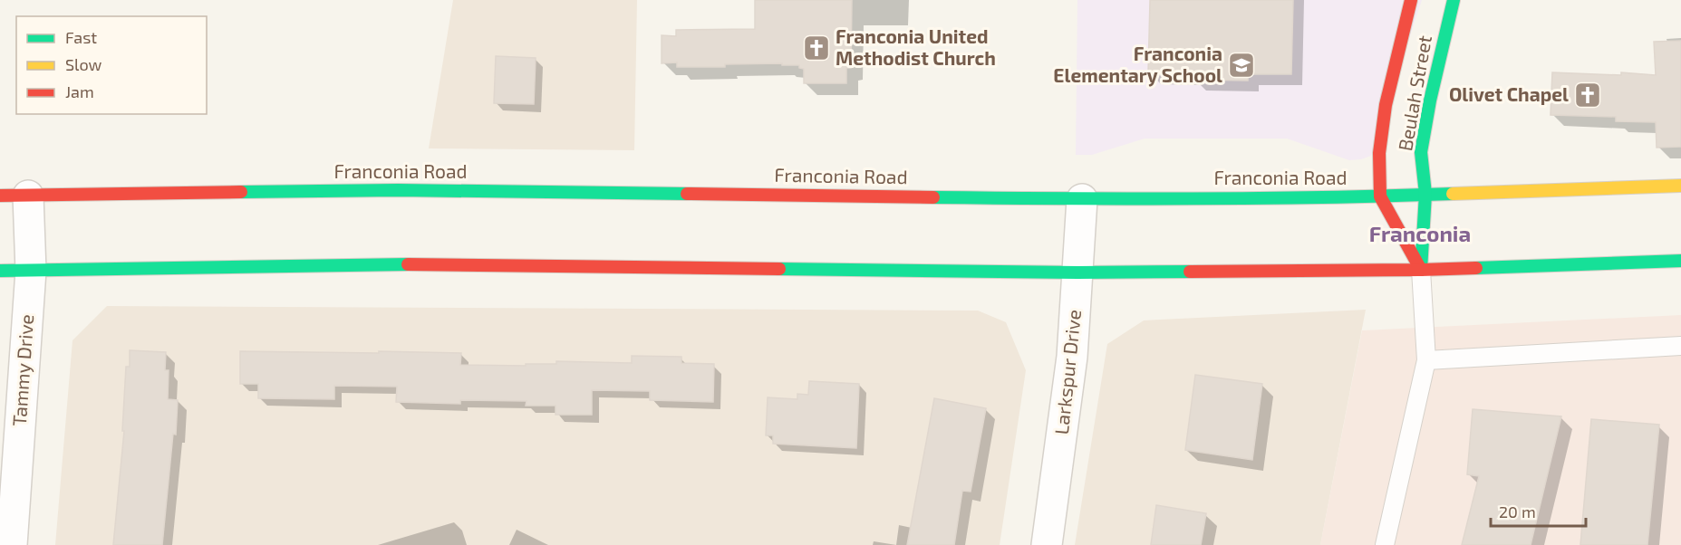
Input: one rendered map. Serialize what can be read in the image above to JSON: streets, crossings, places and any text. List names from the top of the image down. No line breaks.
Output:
{"streets":{"main road":["Beulah Street","Franconia Road"],"street":["Tammy Drive","Larkspur Drive"]},"crossings":[["Beulah Street","Franconia Road"],["Franconia Road","Tammy Drive"],["Franconia Road","Larkspur Drive"]],"districts":["Franconia"],"places":{"church":["Franconia United Methodist Church","Olivet Chapel"],"school or university":["Franconia Elementary School"]},"legend":["Fast","Slow","Jam"],"scale_bar":"20 m"}
